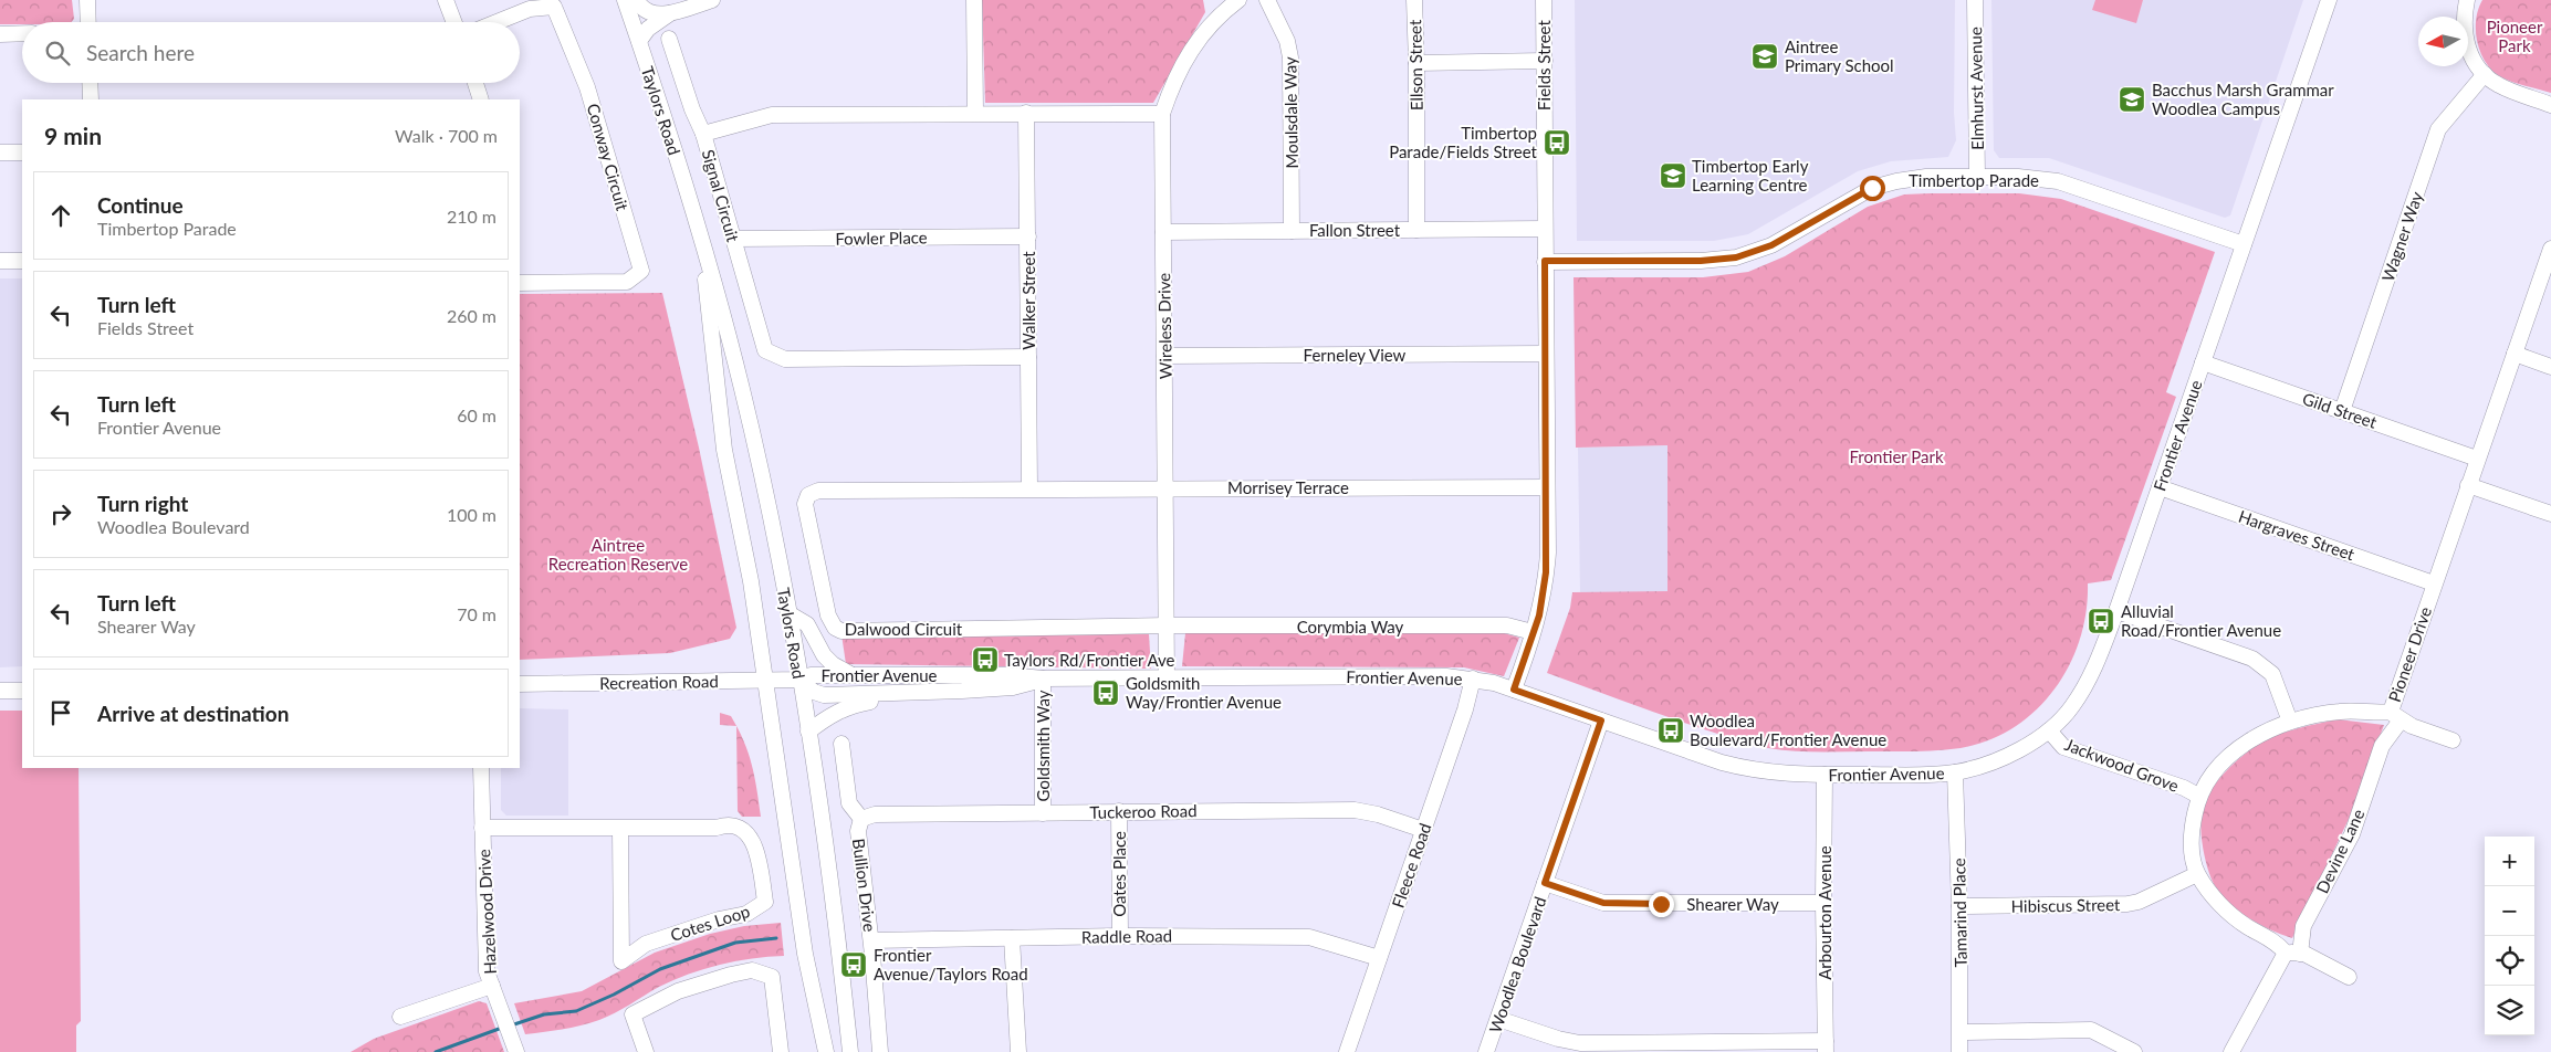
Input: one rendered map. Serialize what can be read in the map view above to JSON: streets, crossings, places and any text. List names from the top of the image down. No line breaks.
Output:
{"streets":{"street":["Ellson Street","Fields Street","Elmhurst Avenue","Taylors Road","Moulsdale Way","Conway Circuit","Timbertop Parade","Signal Circuit","Fallon Street","Wagner Way","Fowler Place","Walker Street","Wireless Drive","Ferneley View","Gild Street","Frontier Avenue","Morrisey Terrace","Hargraves Street","Corymbia Way","Dalwood Circuit","Pioneer Drive","Recreation Road","Goldsmith Way","Jackwood Grove","Tuckeroo Road","Devine Lane","Fleece Road","Oates Place","Bullion Drive","Shearer Way","Hibiscus Street","Hazelwood Drive","Arbourton Avenue","Tamarind Place","Cotes Loop","Raddle Road","Woodlea Boulevard"]},"crossings":[["Ellson Street","Fallon Street"],["Fields Street","Timbertop Parade"],["Fields Street","Fallon Street"],["Fields Street","Ferneley View"],["Fields Street","Frontier Avenue"],["Fields Street","Morrisey Terrace"],["Fields Street","Corymbia Way"],["Elmhurst Avenue","Timbertop Parade"],["Taylors Road","Frontier Avenue"],["Taylors Road","Recreation Road"],["Moulsdale Way","Fallon Street"],["Timbertop Parade","Frontier Avenue"],["Signal Circuit","Fowler Place"],["Signal Circuit","Walker Street"],["Signal Circuit","Wireless Drive"],["Fallon Street","Wireless Drive"],["Wagner Way","Gild Street"],["Fowler Place","Walker Street"],["Walker Street","Morrisey Terrace"],["Walker Street","Dalwood Circuit"],["Wireless Drive","Ferneley View"],["Wireless Drive","Frontier Avenue"],["Wireless Drive","Morrisey Terrace"],["Wireless Drive","Corymbia Way"],["Wireless Drive","Dalwood Circuit"],["Gild Street","Frontier Avenue"],["Gild Street","Pioneer Drive"],["Frontier Avenue","Hargraves Street"],["Frontier Avenue","Recreation Road"],["Frontier Avenue","Goldsmith Way"],["Frontier Avenue","Jackwood Grove"],["Frontier Avenue","Fleece Road"],["Frontier Avenue","Arbourton Avenue"],["Frontier Avenue","Tamarind Place"],["Frontier Avenue","Woodlea Boulevard"],["Morrisey Terrace","Dalwood Circuit"],["Hargraves Street","Pioneer Drive"],["Corymbia Way","Dalwood Circuit"],["Pioneer Drive","Jackwood Grove"],["Pioneer Drive","Devine Lane"],["Pioneer Drive","Hibiscus Street"],["Goldsmith Way","Tuckeroo Road"],["Tuckeroo Road","Fleece Road"],["Tuckeroo Road","Oates Place"],["Tuckeroo Road","Bullion Drive"],["Fleece Road","Raddle Road"],["Oates Place","Raddle Road"],["Bullion Drive","Raddle Road"],["Shearer Way","Arbourton Avenue"],["Shearer Way","Woodlea Boulevard"],["Hibiscus Street","Tamarind Place"],["Hazelwood Drive","Cotes Loop"]],"parks":["Pioneer Park","Frontier Park","Aintree Recreation Reserve"],"places":{"school or university":["Aintree Primary School","Bacchus Marsh Grammar Woodlea Campus","Timbertop Early Learning Centre"],"bus stop":["Timbertop Parade/Fields Street","Alluvial Road/Frontier Avenue","Taylors Rd/Frontier Ave","Goldsmith Way/Frontier Avenue","Woodlea Boulevard/Frontier Avenue","Frontier Avenue/Taylors Road"]},"north":"left","page":{"search":"Search here","heading":["9 min","Walk · 700 m"],"list":[["Continue","Timbertop Parade","210 m"],["Turn left","Fields Street","260 m"],["Turn left","Frontier Avenue","60 m"],["Turn right","Woodlea Boulevard","100 m"],["Turn left","Shearer Way","70 m"],"Arrive at destination"],"map_buttons":["+","−"]}}
